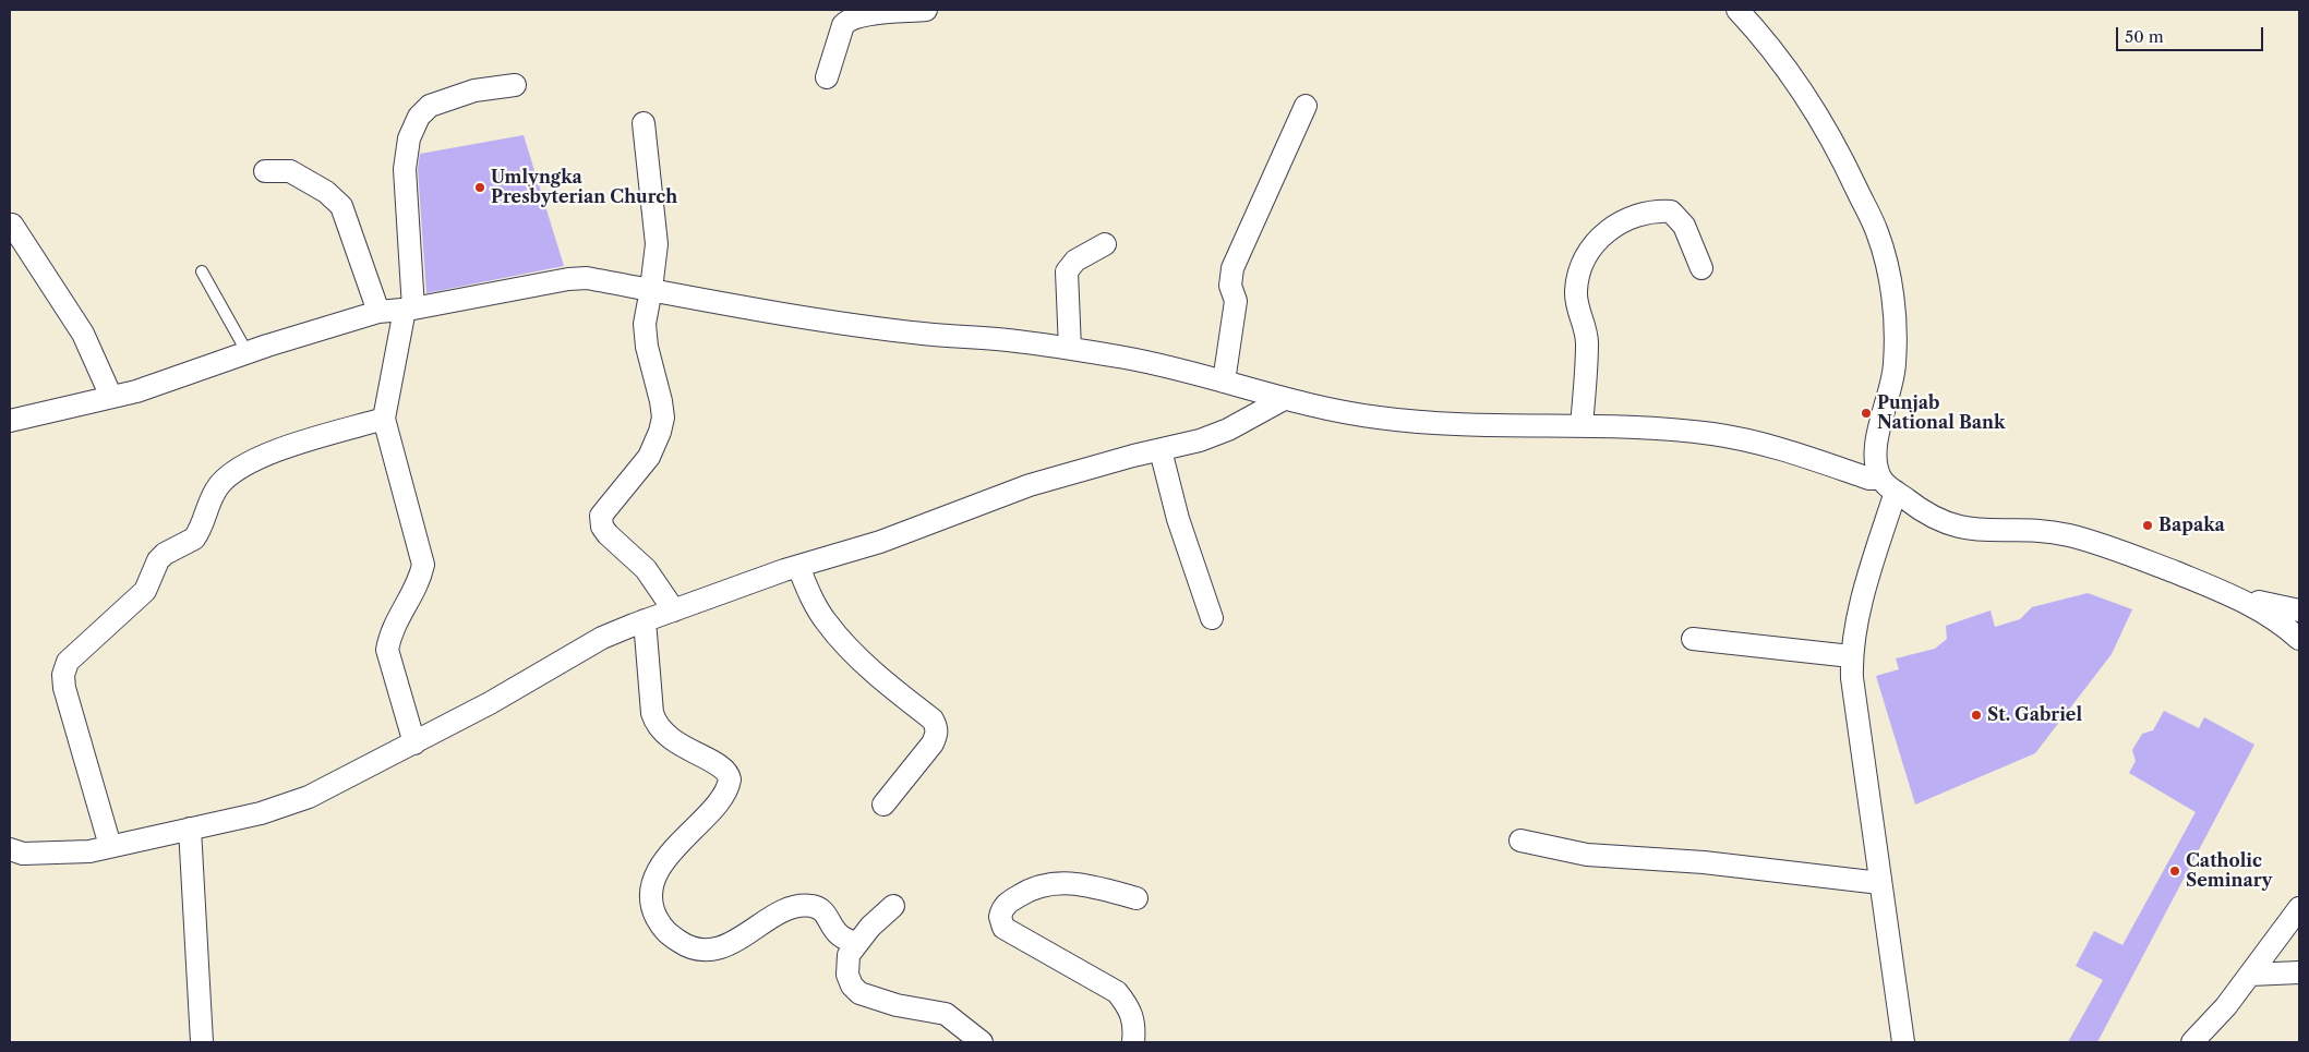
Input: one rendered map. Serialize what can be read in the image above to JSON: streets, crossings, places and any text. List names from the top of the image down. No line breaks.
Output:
{"places":["Umlyngka Presbyterian Church","Punjab National Bank","Bapaka","St. Gabriel","Catholic Seminary"],"scale_bar":"50 m"}
